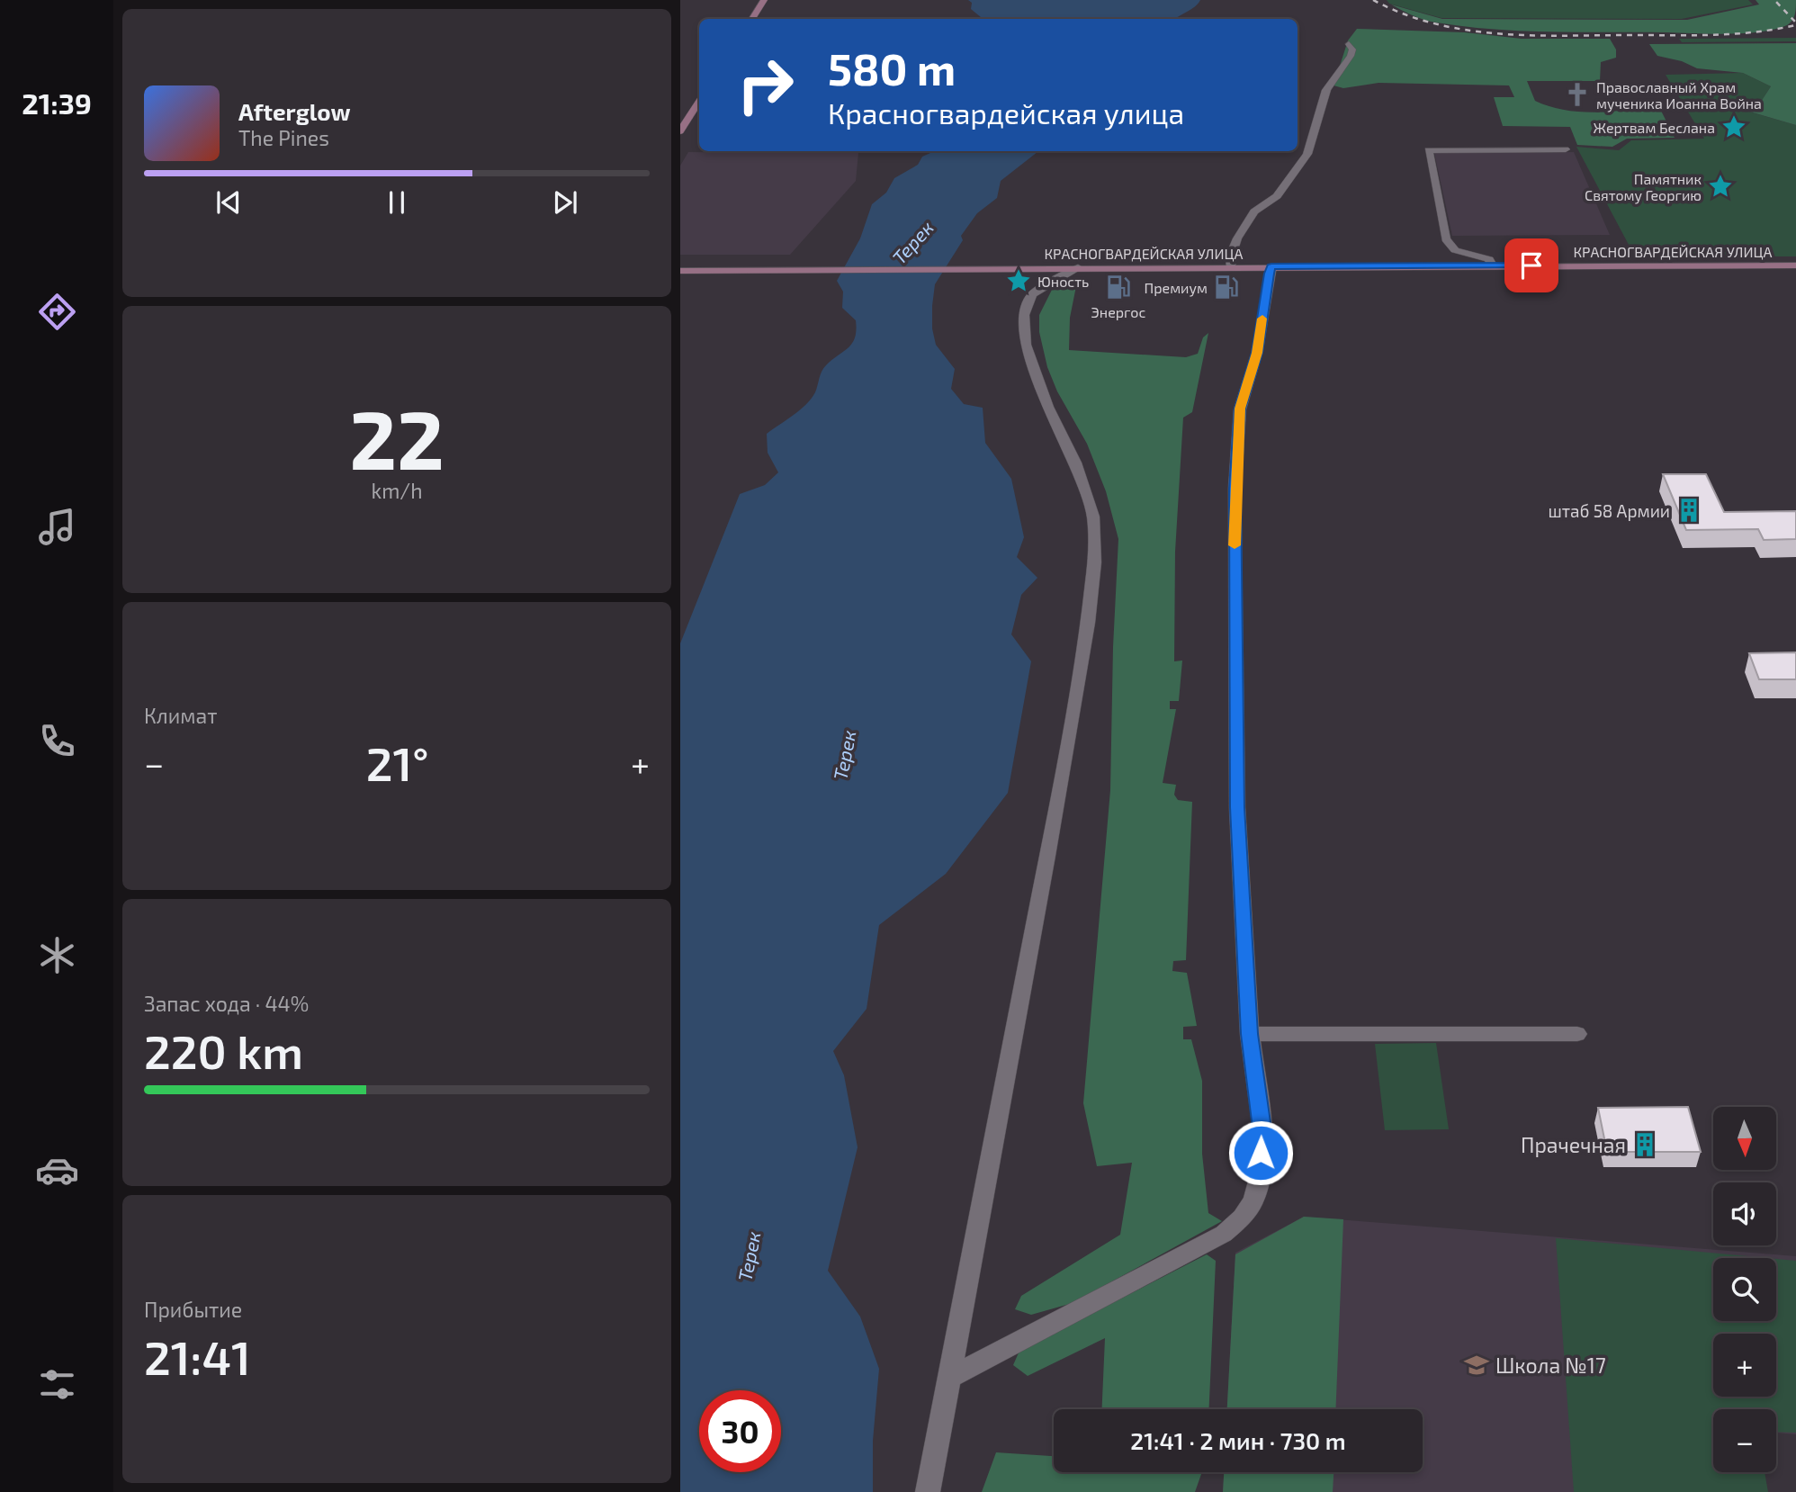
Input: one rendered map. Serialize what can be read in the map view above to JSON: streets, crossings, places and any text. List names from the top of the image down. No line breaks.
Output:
{"streets":{"main road":["КРАСНОГВАРДЕЙСКАЯ УЛИЦА"]},"water":["Терек"],"places":{"church":["Православный Храм мученика Иоанна Война"],"place":["Жертвам Беслана","Памятник Святому Георгию","Юность"],"fuel station":["Энергос","Премиум"],"building":["штаб 58 Армии","Прачечная"],"school or university":["Школа №17"]},"north":"bottom","page":{"tabs":"21:39","turn":["580 m","Красногвардейская улица"],"song":["Afterglow","The Pines"],"tile":[["22","km/h"],"Климат",["Запас хода · 44%","220 km"],["Прибытие","21:41"]],"heat":["−","21°","+"],"map_buttons":["+","−"],"limit":"30","trip":"21:41 · 2 мин · 730 m"}}
